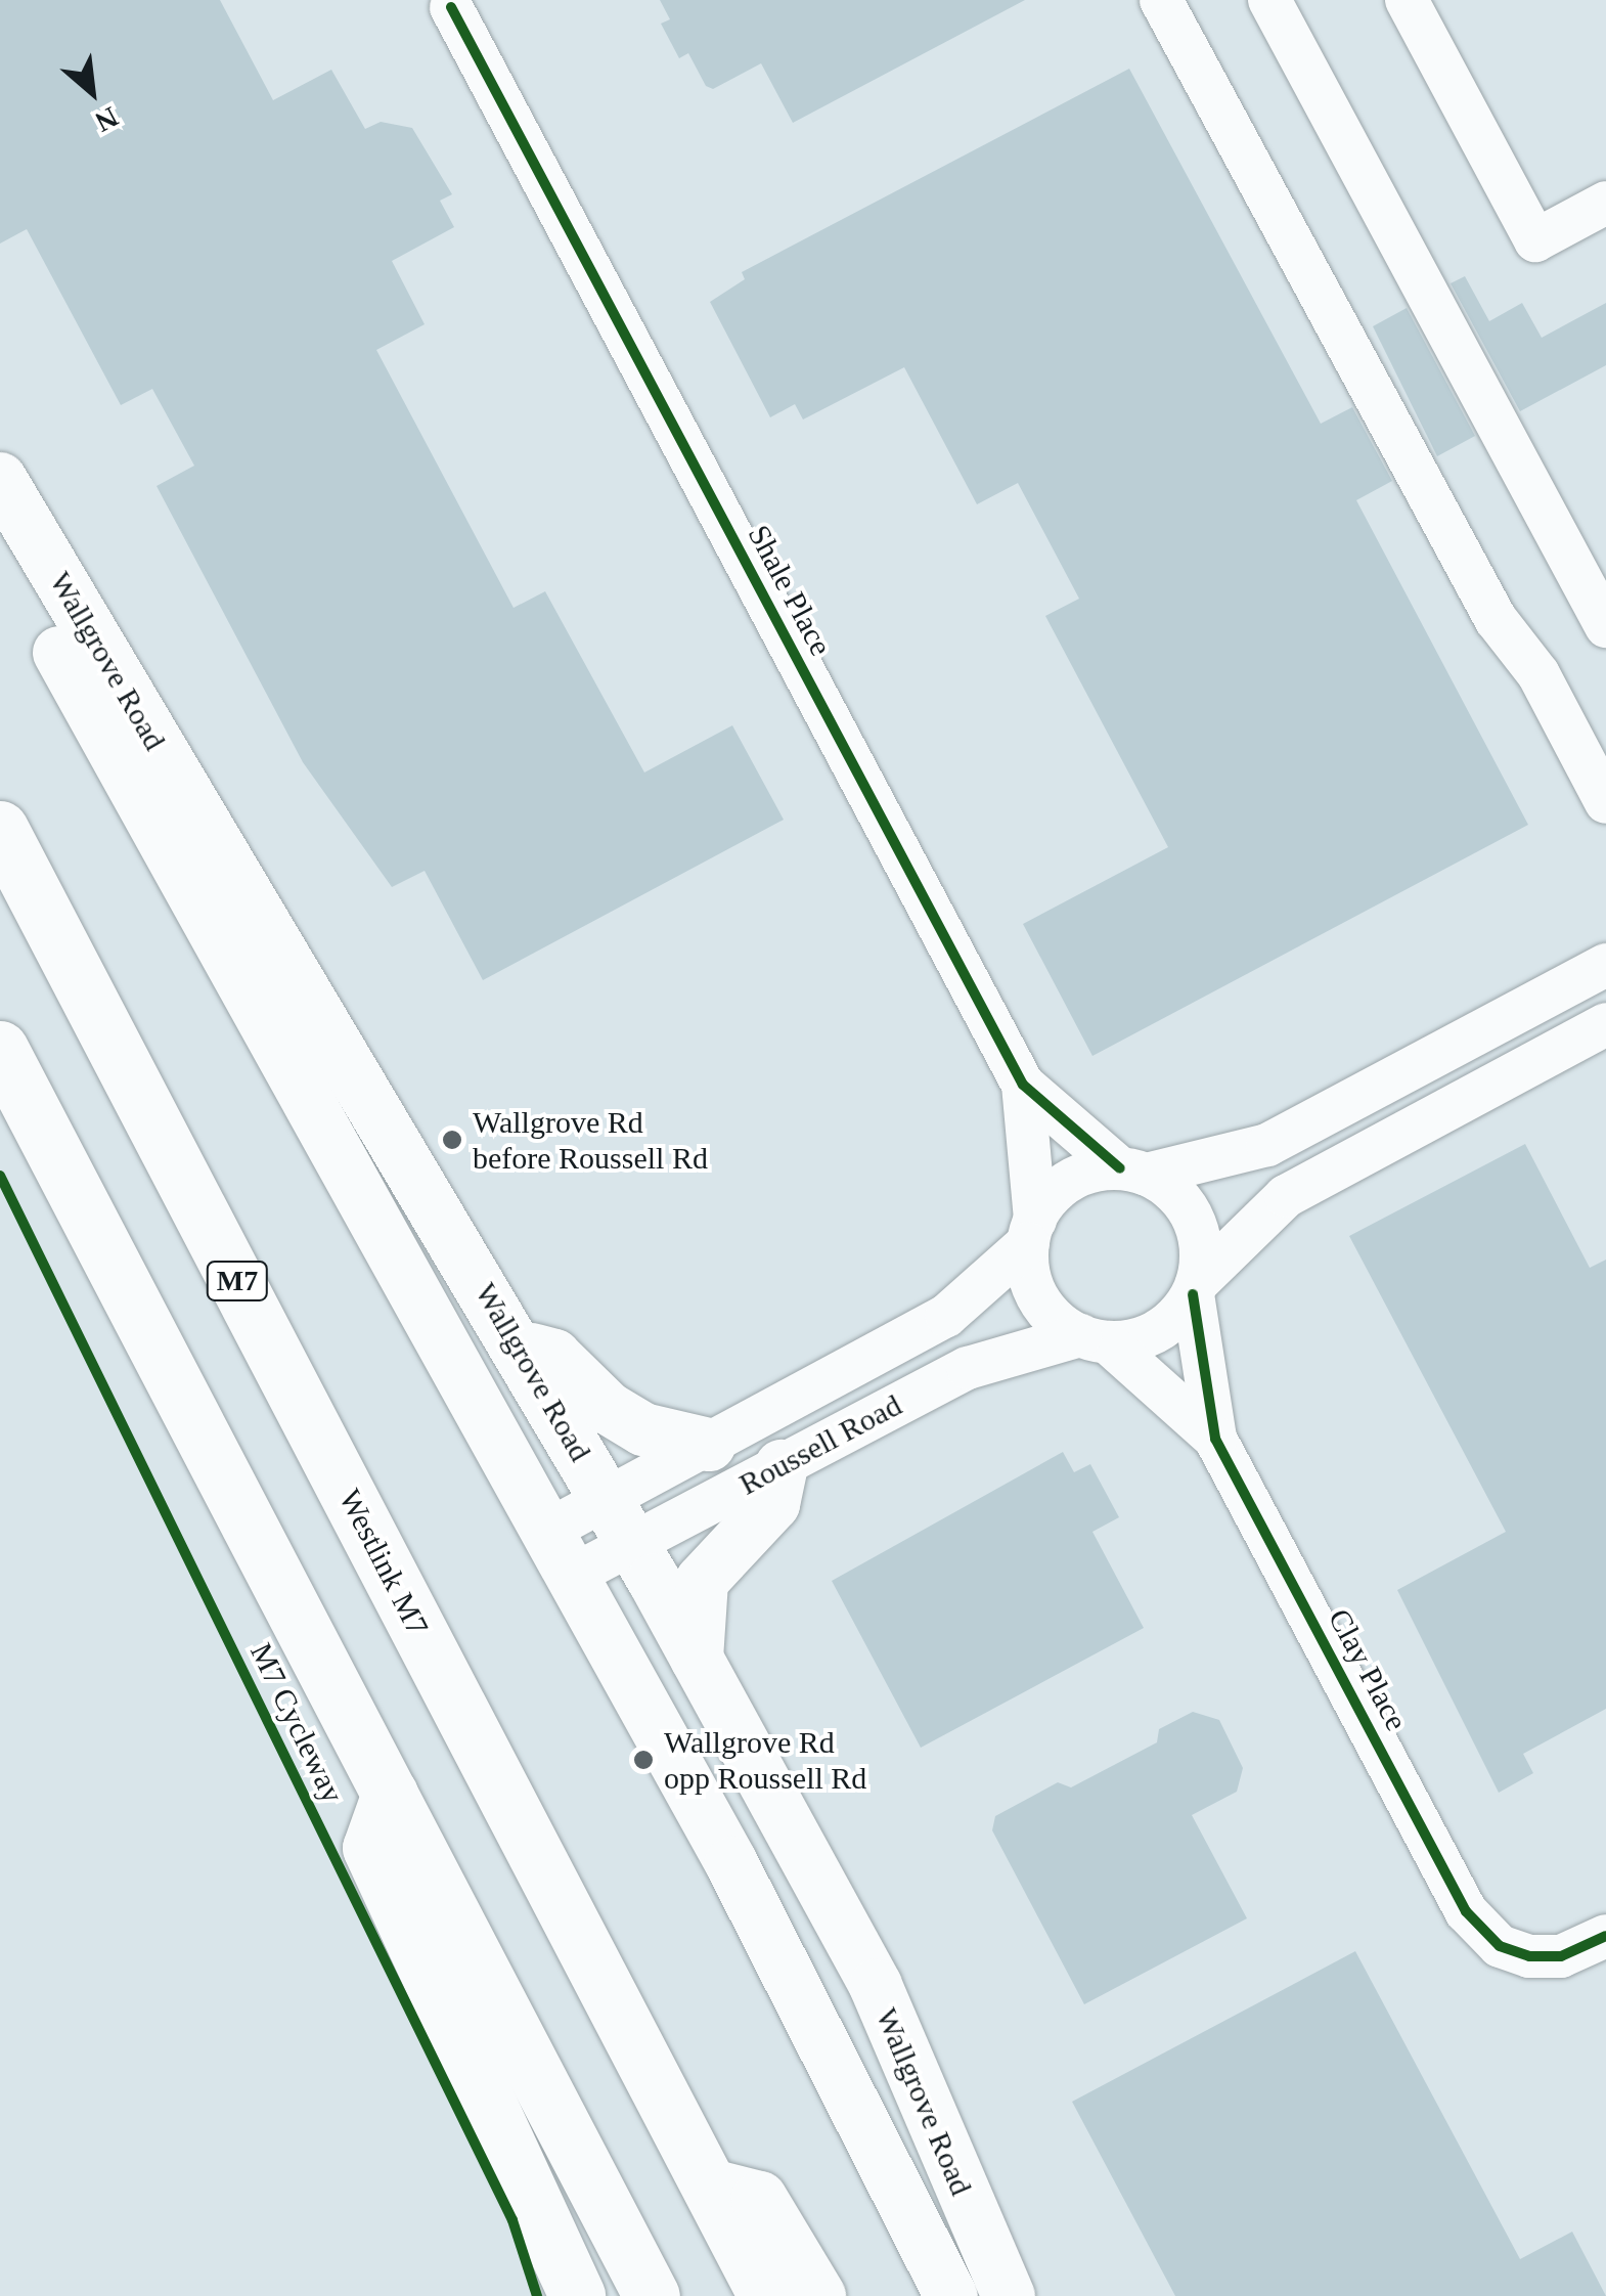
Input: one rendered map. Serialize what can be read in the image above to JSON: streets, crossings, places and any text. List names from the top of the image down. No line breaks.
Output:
{"streets":{"highway":["M7","Westlink M7"],"main road":["Wallgrove Road"],"street":["Shale Place","Roussell Road","Clay Place"],"cycle path":["M7 Cycleway"]},"crossings":[["Shale Place","Roussell Road"],["Shale Place","Clay Place"],["Wallgrove Road","Roussell Road"],["Roussell Road","Clay Place"]],"places":["Wallgrove Rd before Roussell Rd","Wallgrove Rd opp Roussell Rd"],"north":"bottom right"}
